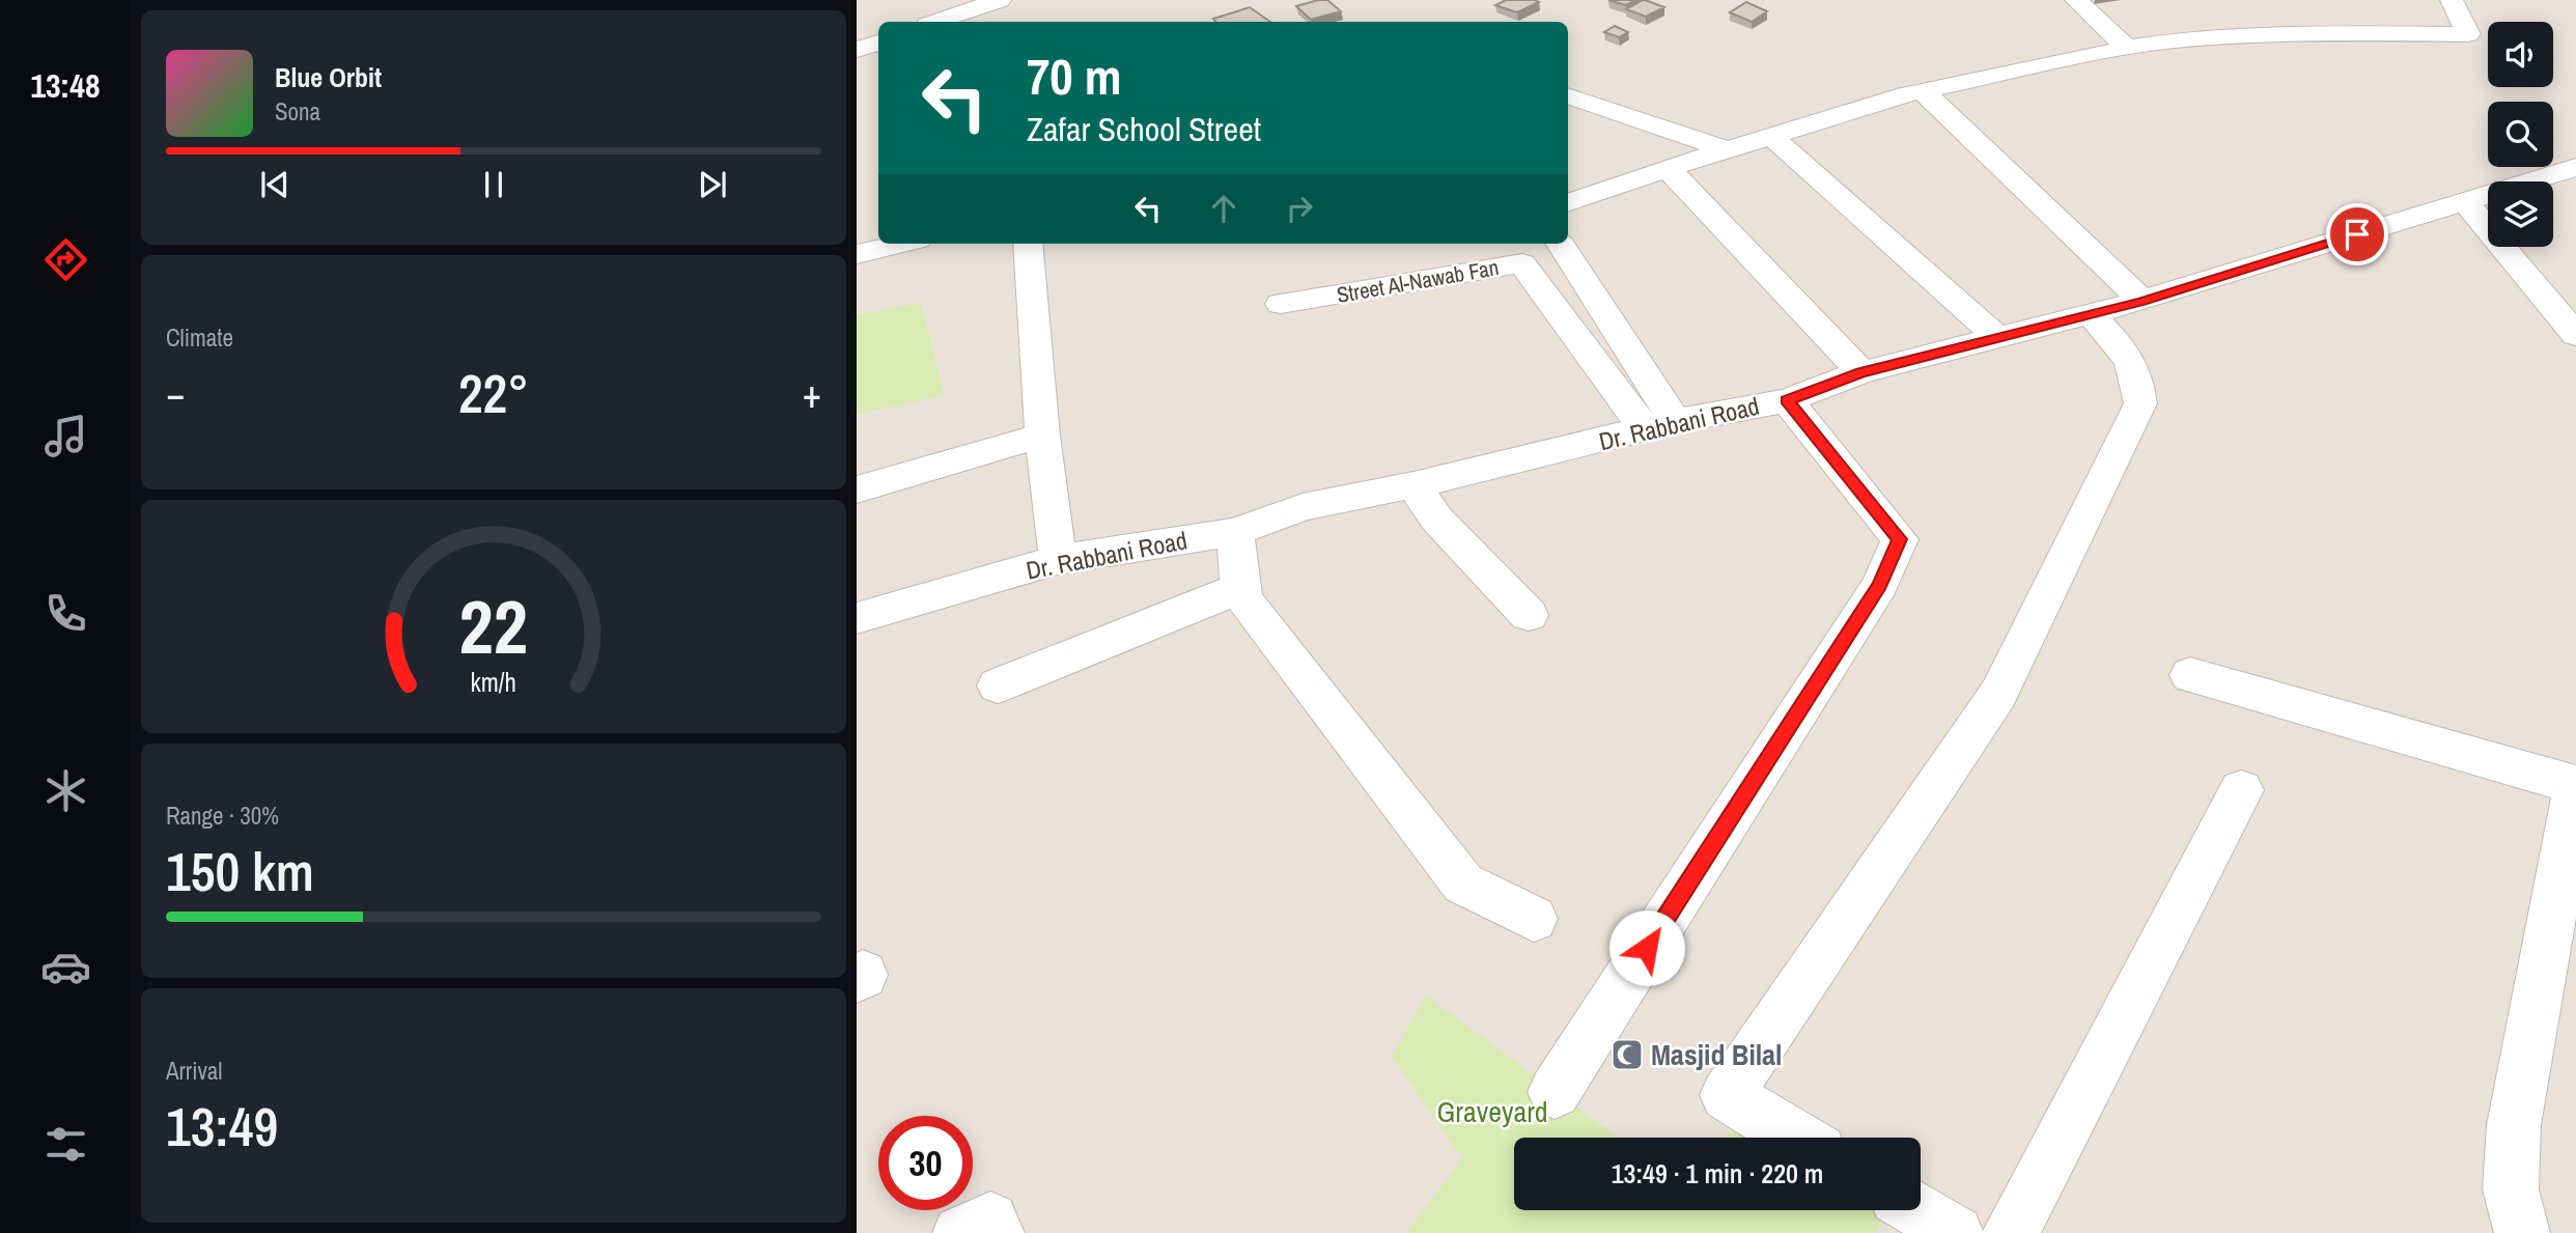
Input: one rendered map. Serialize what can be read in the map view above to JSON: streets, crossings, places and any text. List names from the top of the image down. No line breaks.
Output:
{"streets":{"street":["Street Al-Nawab Fan","Dr. Rabbani Road"]},"crossings":[["Street Al-Nawab Fan","Dr. Rabbani Road"]],"parks":["Graveyard"],"places":{"mosque":["Masjid Bilal"]},"page":{"tabs":"13:48","turn":["70 m","Zafar School Street"],"song":["Blue Orbit","Sona"],"tile":["Climate",["Range · 30%","150 km"],["Arrival","13:49"]],"heat":["−","22°","+"],"limit":"30","trip":"13:49 · 1 min · 220 m","gauge":["22","km/h"]}}
